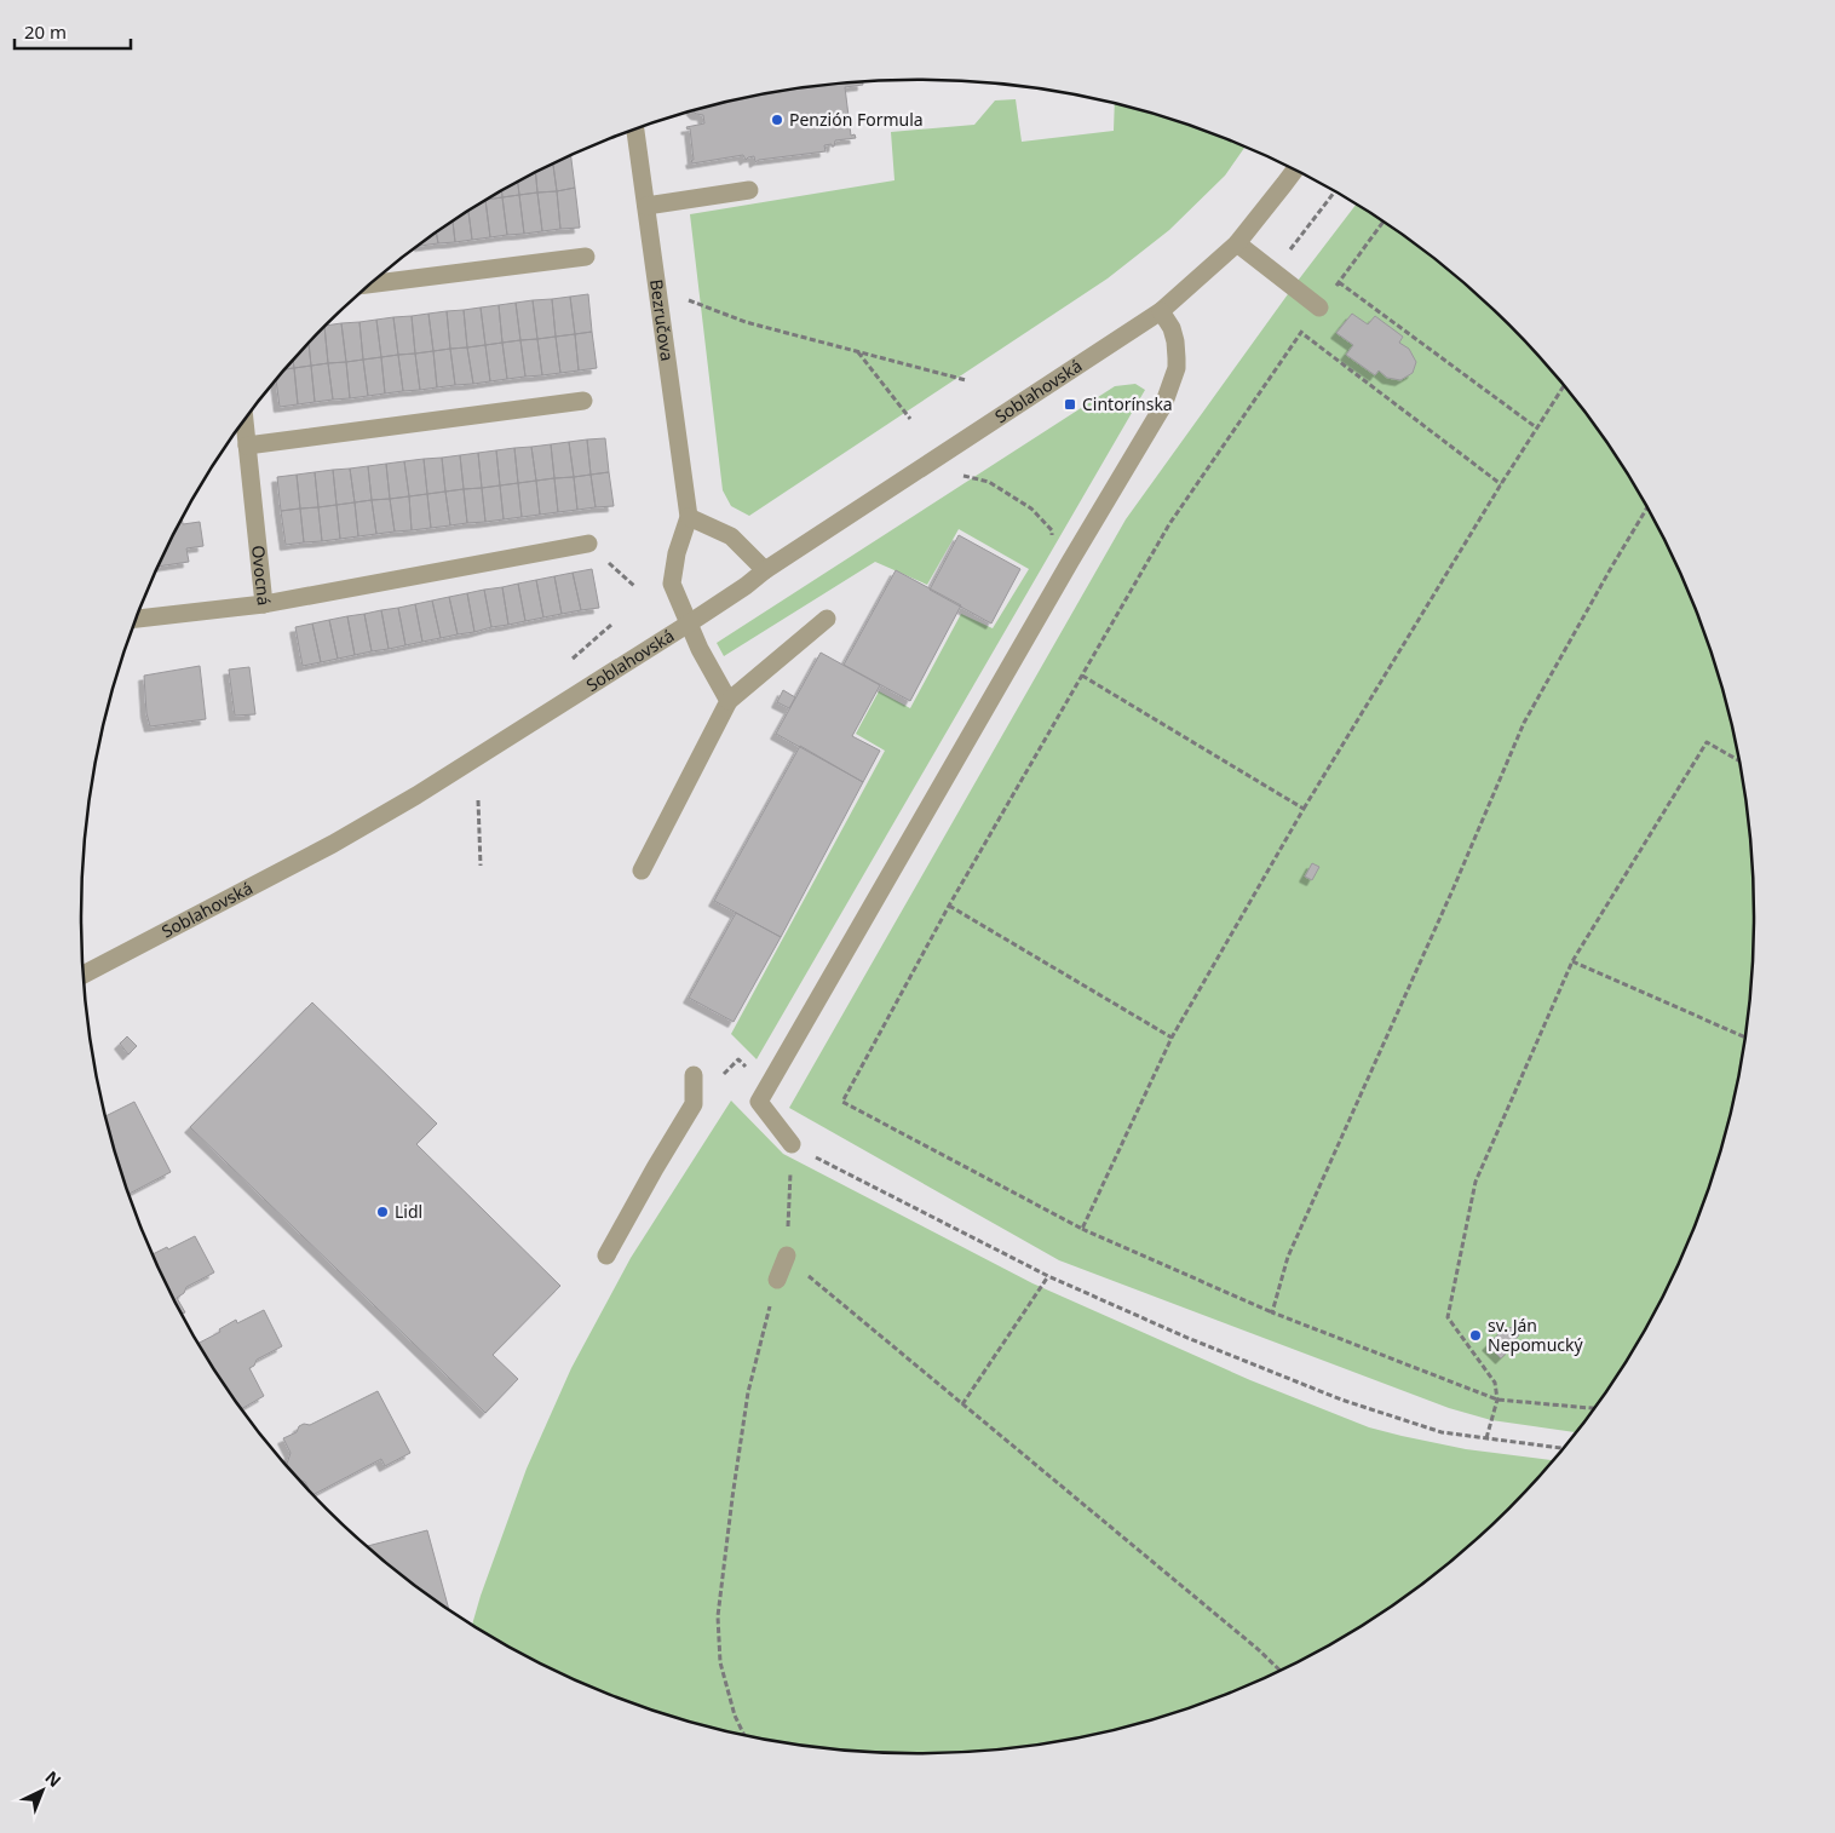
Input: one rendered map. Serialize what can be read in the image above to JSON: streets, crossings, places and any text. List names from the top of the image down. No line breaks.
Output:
{"streets":{"street":["Bezručova","Soblahovská","Ovocná"]},"crossings":[["Bezručova","Soblahovská"]],"places":{"other":["Penzión Formula","Lidl","sv. Ján Nepomucký"],"transit":["Cintorínska"]},"scale_bar":"20 m","north":"top right"}
